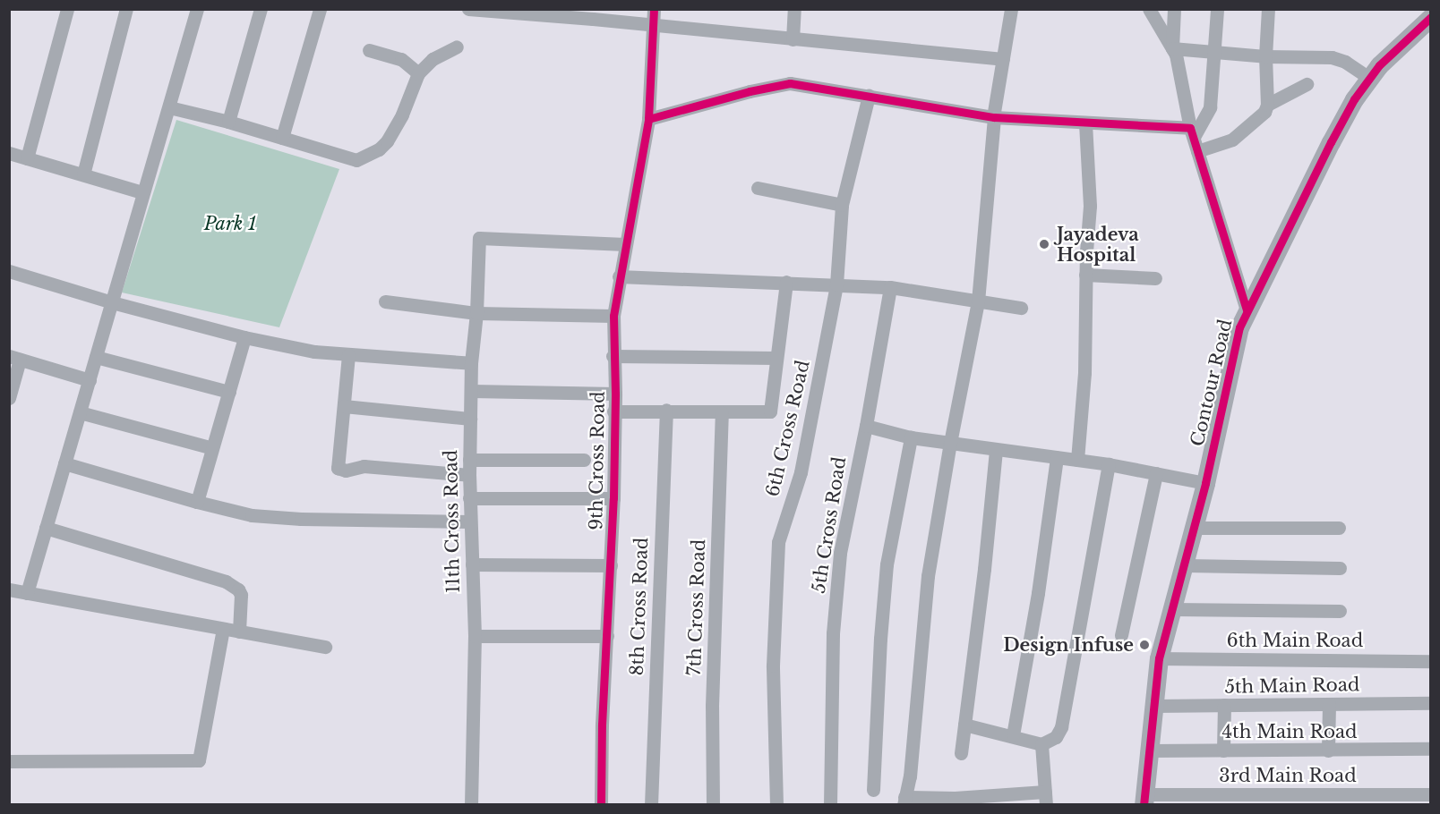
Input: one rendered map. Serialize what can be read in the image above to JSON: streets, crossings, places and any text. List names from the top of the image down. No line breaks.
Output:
{"streets":{"street":["Contour Road","6th Cross Road","9th Cross Road","11th Cross Road","5th Cross Road","8th Cross Road","7th Cross Road","6th Main Road","5th Main Road","4th Main Road","3rd Main Road"]},"crossings":[["Contour Road","6th Main Road"],["Contour Road","5th Main Road"],["Contour Road","4th Main Road"],["Contour Road","3rd Main Road"],["9th Cross Road","11th Cross Road"]],"parks":["Park 1"],"places":["Jayadeva Hospital","Design Infuse"]}
